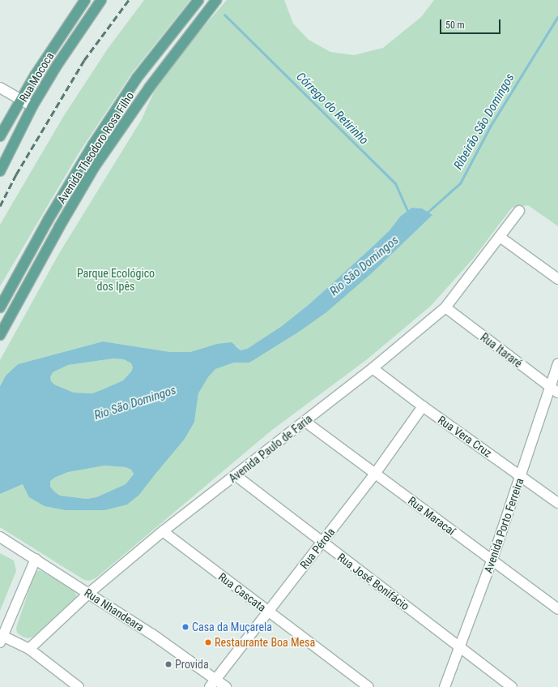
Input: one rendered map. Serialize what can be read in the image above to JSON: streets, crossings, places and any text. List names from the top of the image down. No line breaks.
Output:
{"streets":{"main road":["Rua Mococa","Avenida Theodoro Rosa Filho"],"street":["Rua Itararé","Rua Vera Cruz","Avenida Paulo de Faria","Rua Maracaí","Avenida Porto Ferreira","Rua Pérola","Rua José Bonifácio","Rua Cascata","Rua Nhandeara"]},"crossings":[["Rua Itararé","Avenida Paulo de Faria"],["Rua Itararé","Avenida Porto Ferreira"],["Rua Vera Cruz","Avenida Paulo de Faria"],["Rua Vera Cruz","Avenida Porto Ferreira"],["Rua Vera Cruz","Rua Pérola"],["Avenida Paulo de Faria","Rua Maracaí"],["Avenida Paulo de Faria","Rua José Bonifácio"],["Avenida Paulo de Faria","Rua Cascata"],["Avenida Paulo de Faria","Rua Nhandeara"],["Rua Maracaí","Avenida Porto Ferreira"],["Rua Maracaí","Rua Pérola"],["Avenida Porto Ferreira","Rua José Bonifácio"],["Rua Pérola","Rua José Bonifácio"],["Rua Pérola","Rua Cascata"],["Rua Pérola","Rua Nhandeara"]],"water":["Córrego do Retirinho","Ribeirão São Domingos","Rio São Domingos"],"parks":["Parque Ecológico dos Ipês"],"places":["Casa da Muçarela","Restaurante Boa Mesa","Provida"],"scale_bar":"50 m"}
